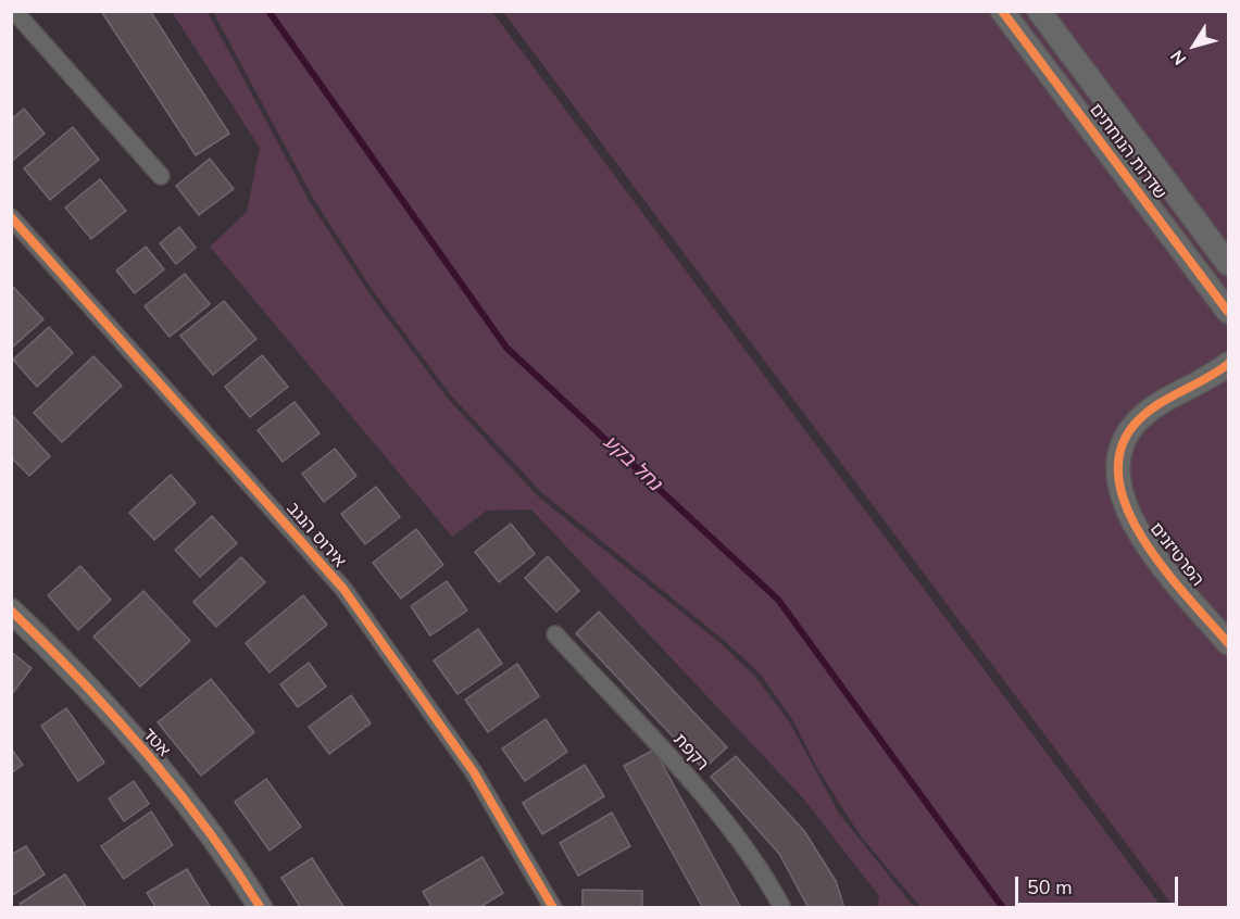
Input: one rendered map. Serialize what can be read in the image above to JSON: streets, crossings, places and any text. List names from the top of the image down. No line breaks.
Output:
{"streets":{"street":["שדרות הנוחתים","אירוס הנגב","הפרטיזנים","אטד","רקפת"]},"water":["נחל בקע"],"scale_bar":"50 m","north":"bottom left"}
